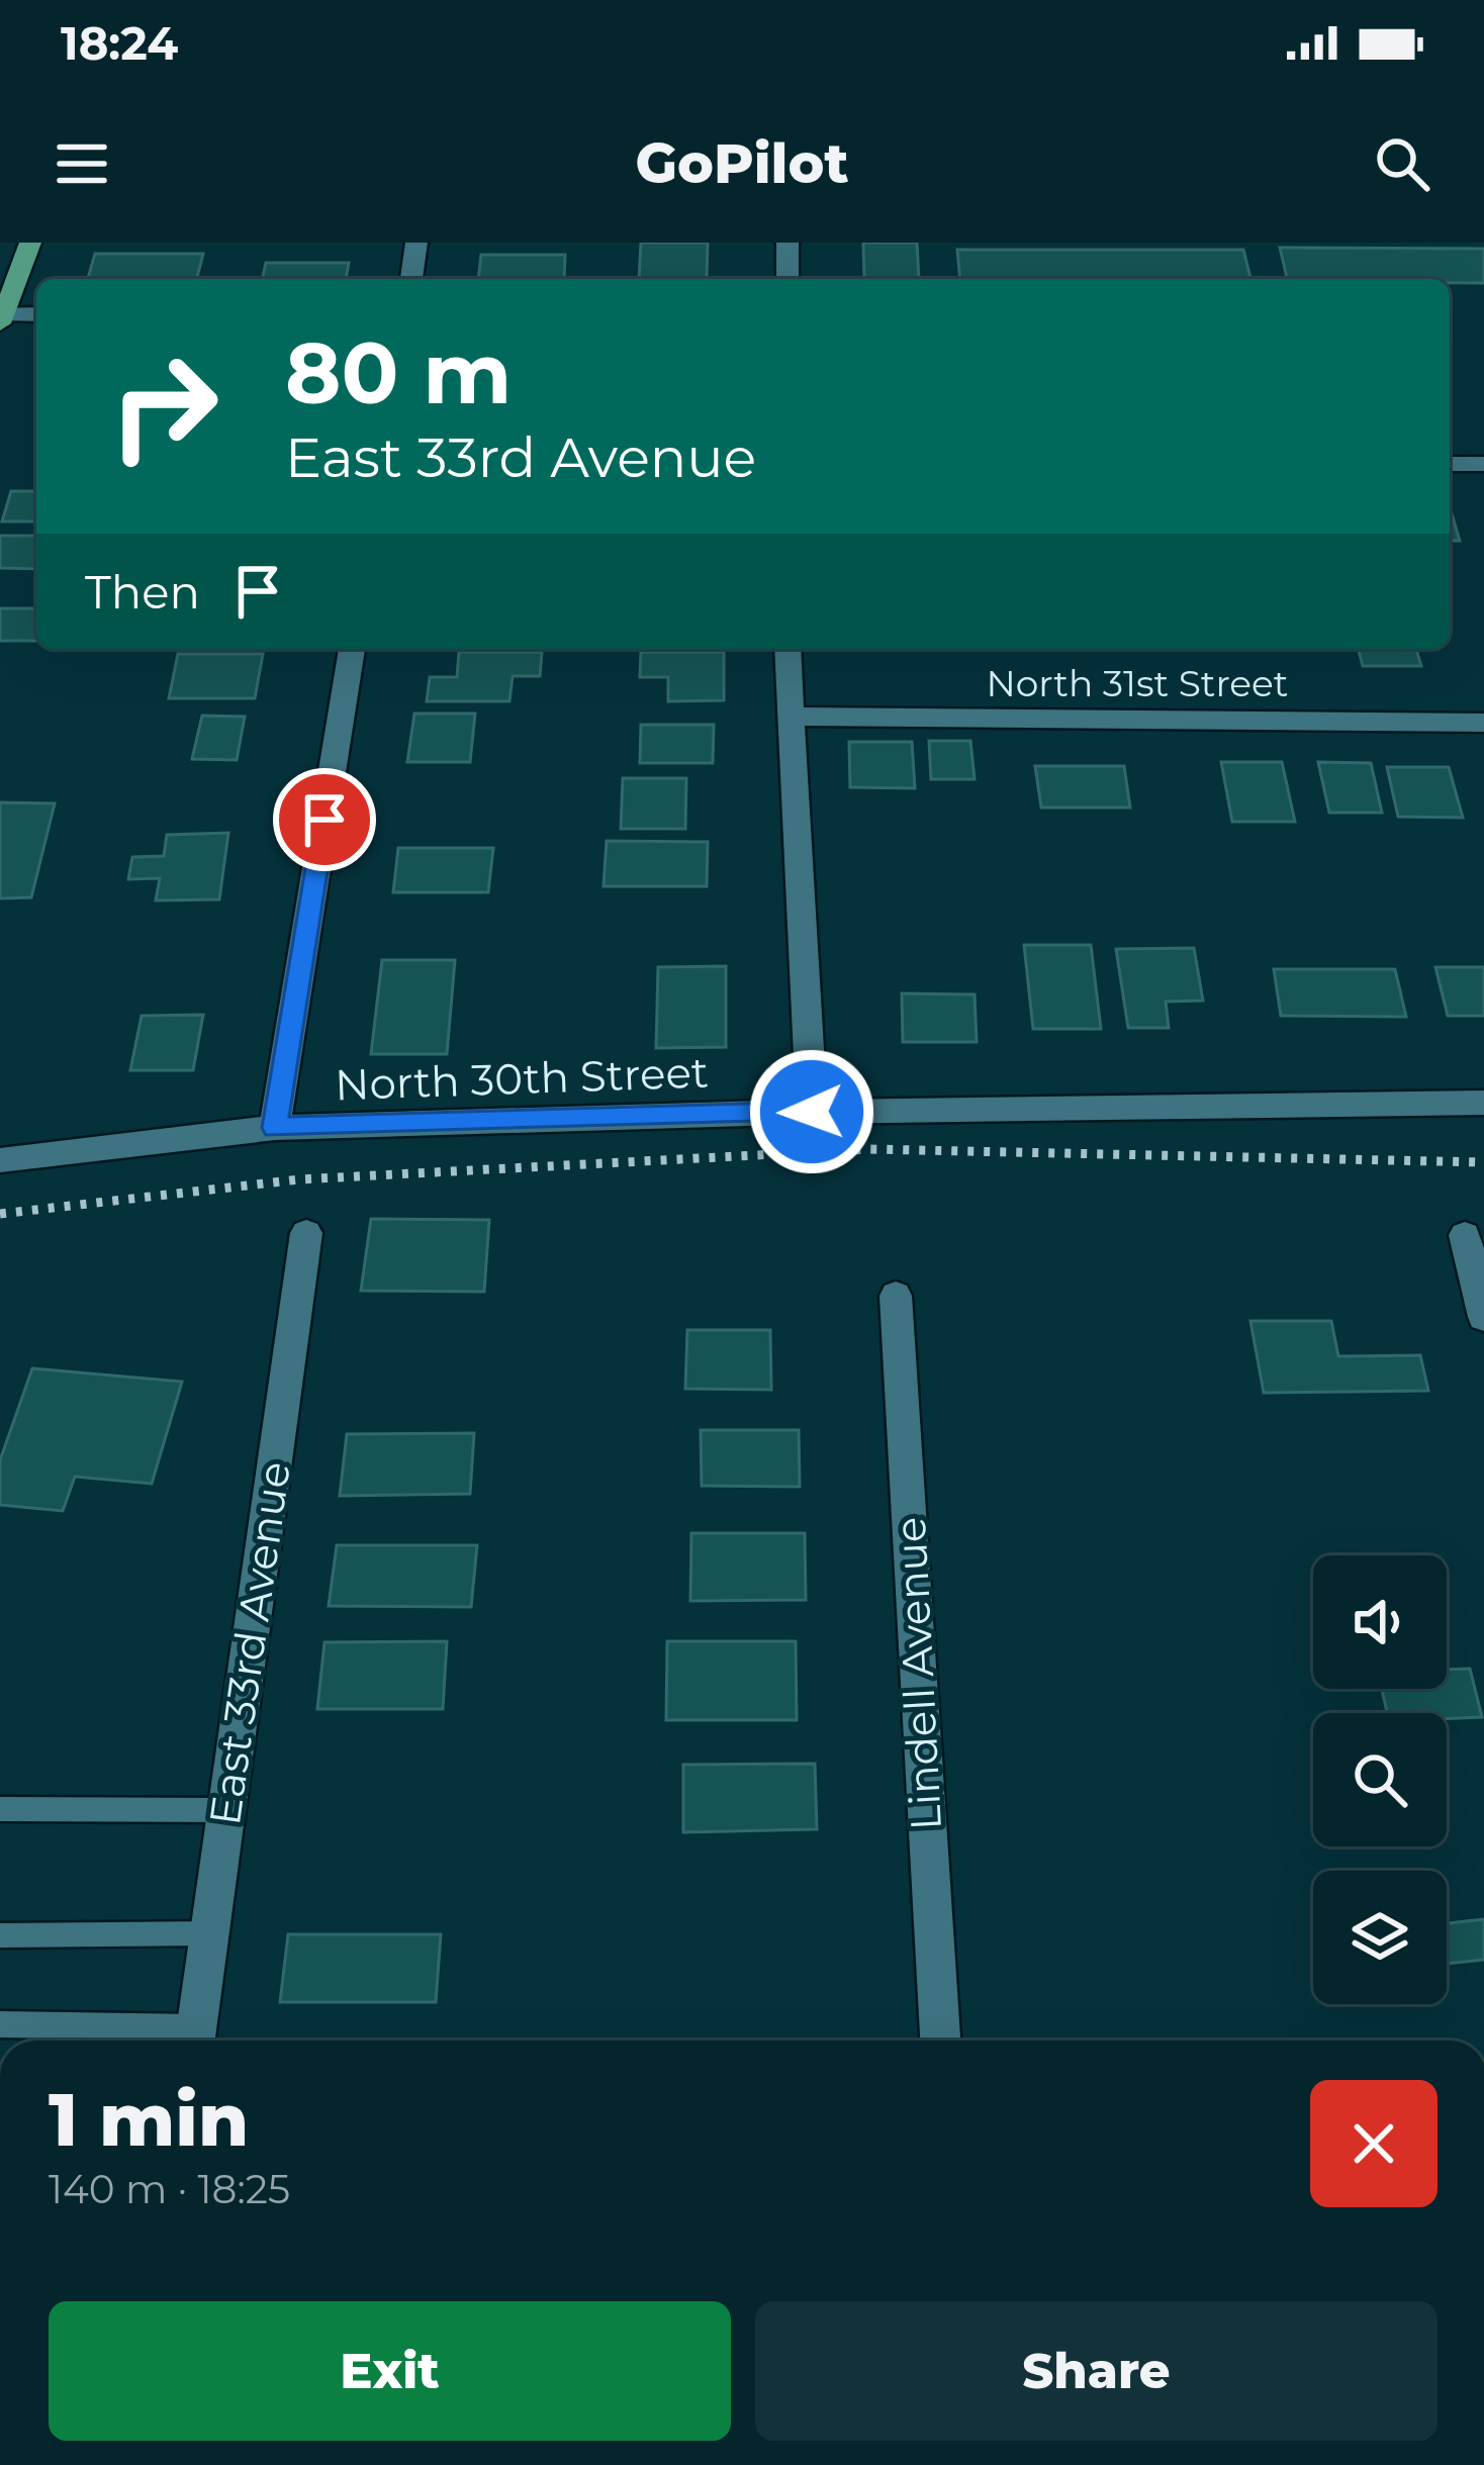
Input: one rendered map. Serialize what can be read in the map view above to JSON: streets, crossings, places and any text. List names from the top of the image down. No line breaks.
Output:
{"streets":{"street":["North 31st Street","North 30th Street","East 33rd Avenue","Lindell Avenue"]},"page":{"status":"18:24","header":"GoPilot","turn":["80 m","East 33rd Avenue"],"then":"Then","heading":["1 min","140 m · 18:25"],"buttons":["Exit","Share"]}}
